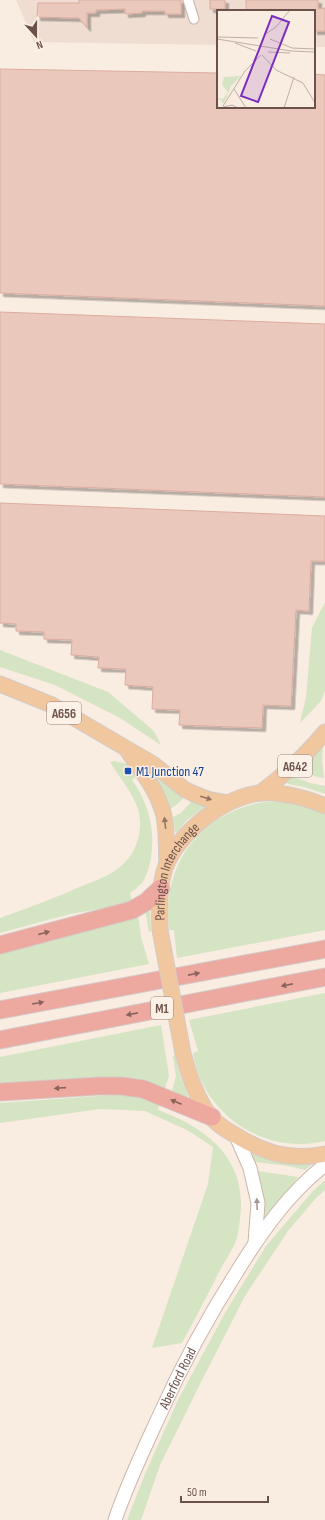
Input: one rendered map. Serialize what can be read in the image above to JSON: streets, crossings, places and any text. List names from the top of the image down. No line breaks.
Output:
{"streets":{"highway":["M1"],"main road":["A656","A642","Parlington Interchange","Aberford Road"]},"crossings":[["A656","Parlington Interchange"],["A642","Parlington Interchange"],["Parlington Interchange","Aberford Road"]],"places":{"transit":["M1 Junction 47"]},"scale_bar":"50 m","north":"bottom"}
